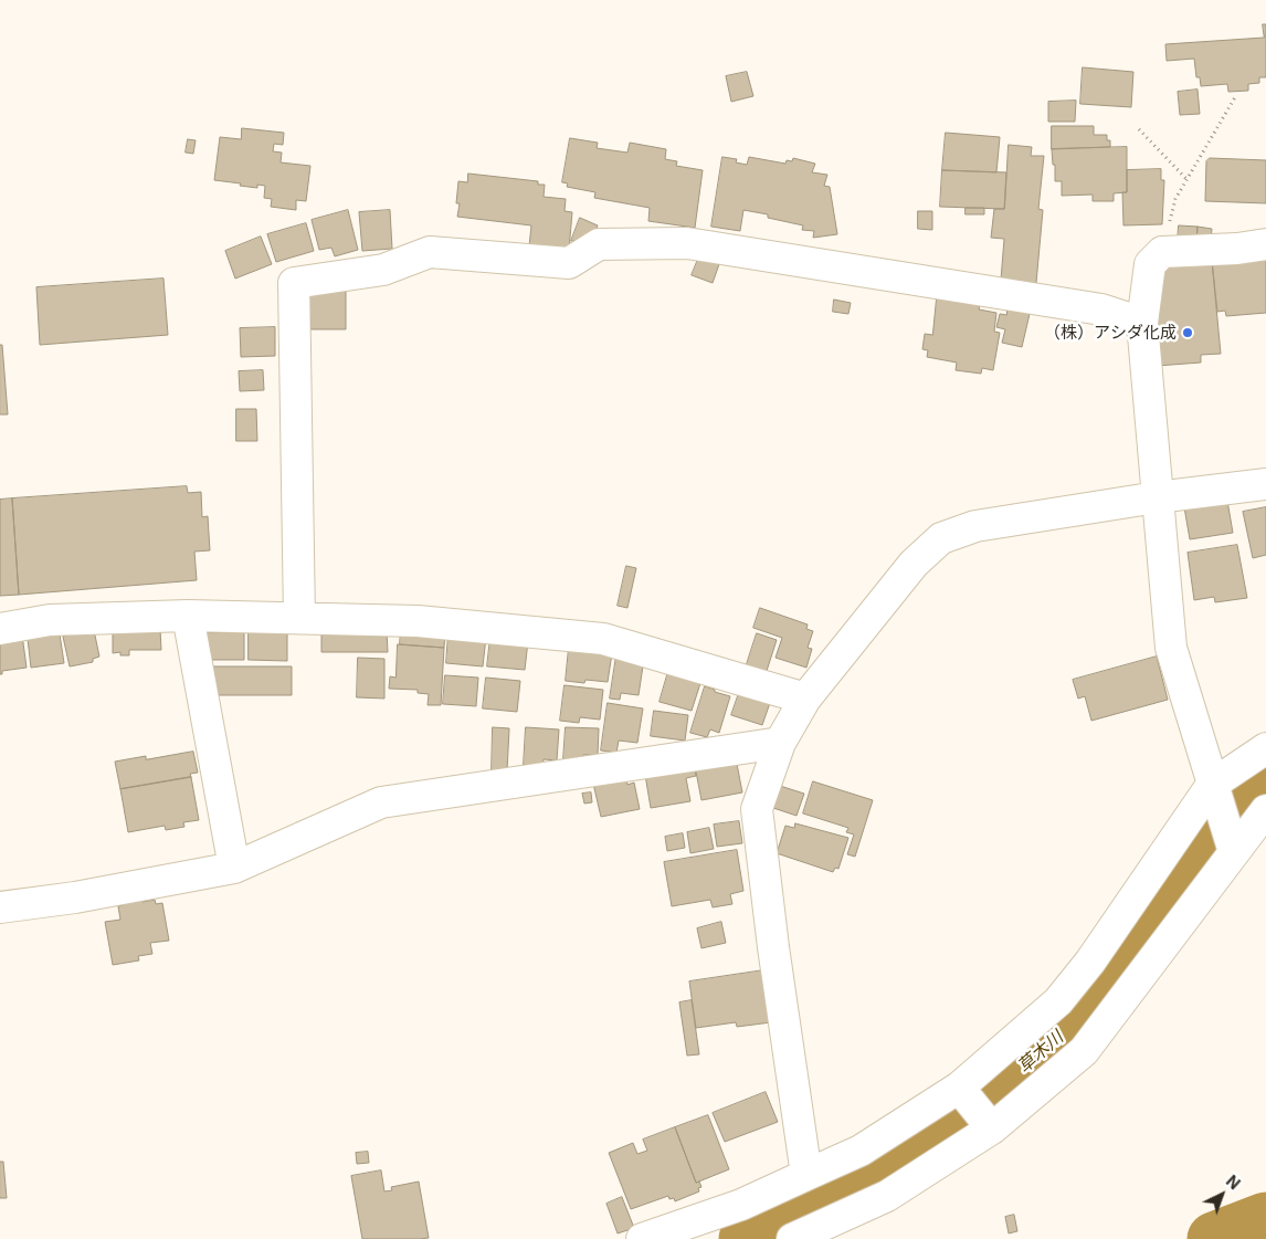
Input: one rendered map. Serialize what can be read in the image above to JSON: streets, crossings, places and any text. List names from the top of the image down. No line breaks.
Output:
{"water":["草木川"],"places":["（株）アシダ化成"],"north":"top right"}
